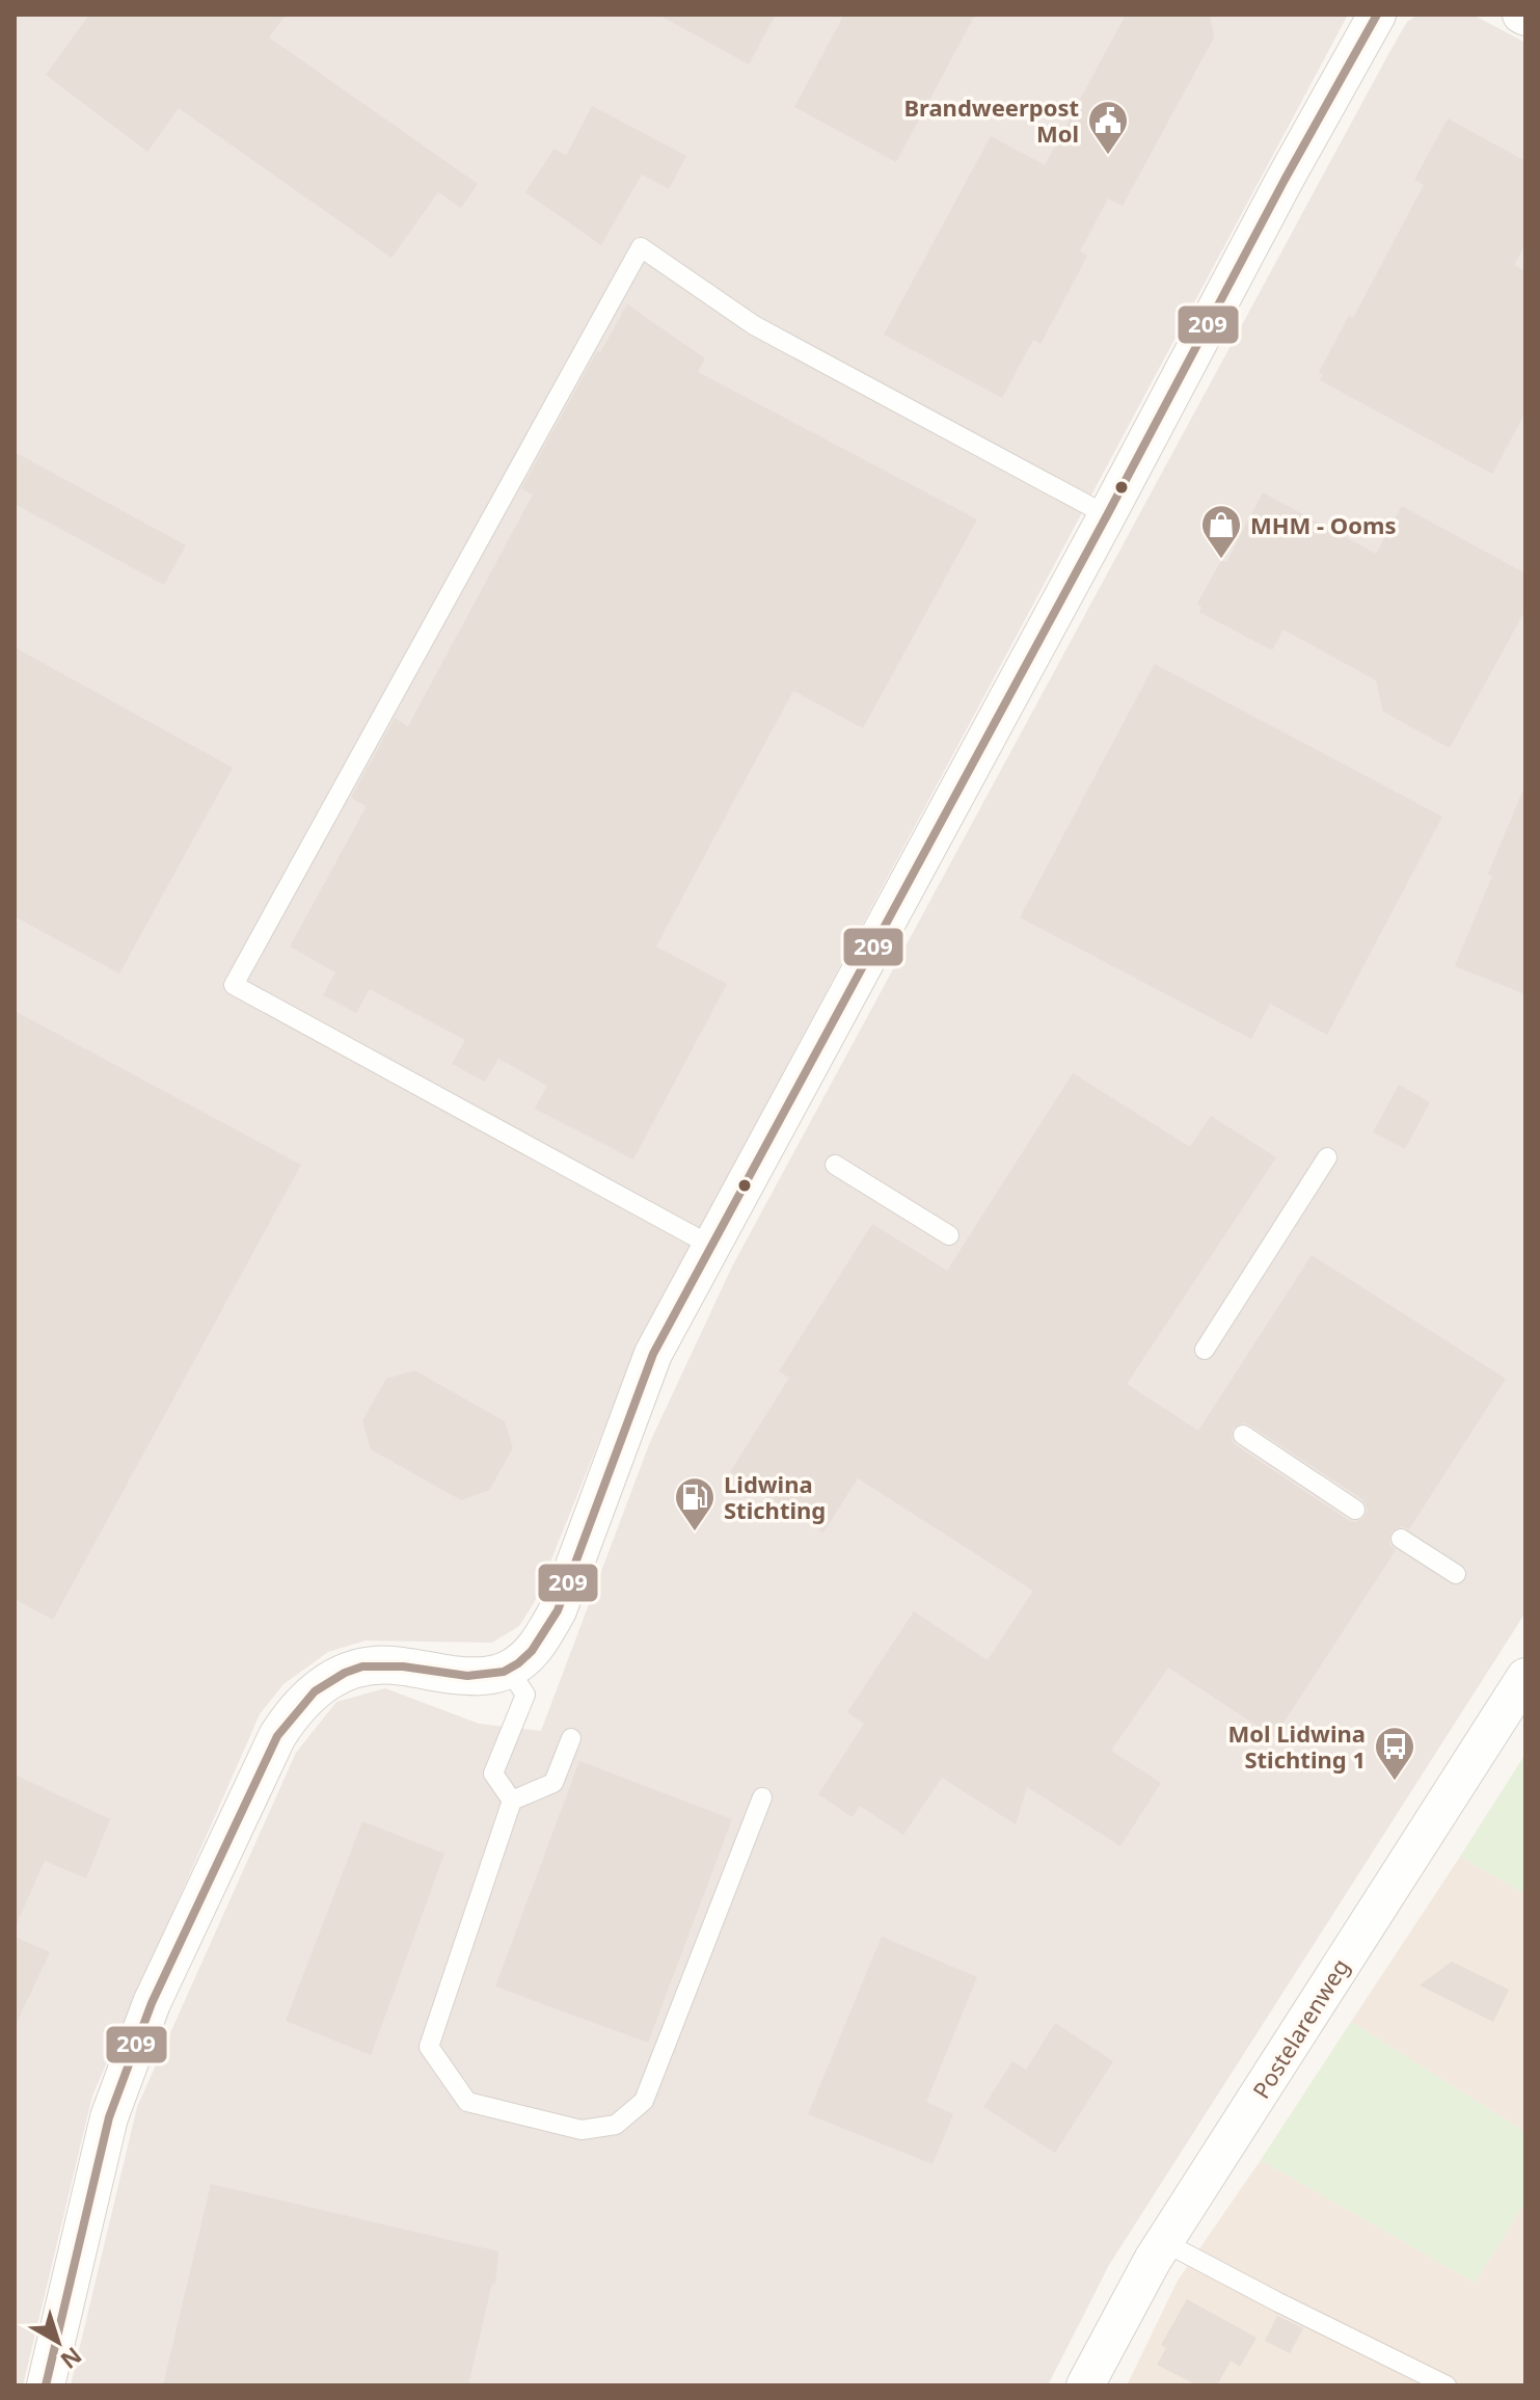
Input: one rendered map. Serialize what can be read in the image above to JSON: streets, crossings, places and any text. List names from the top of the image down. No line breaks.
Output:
{"streets":{"street":["Postelarenweg"]},"places":{"public building":["Brandweerpost Mol"],"shop":["MHM - Ooms"],"fuel station":["Lidwina Stichting"],"bus stop":["Mol Lidwina Stichting 1"]},"lines":["transit line 209"],"north":"bottom right"}
